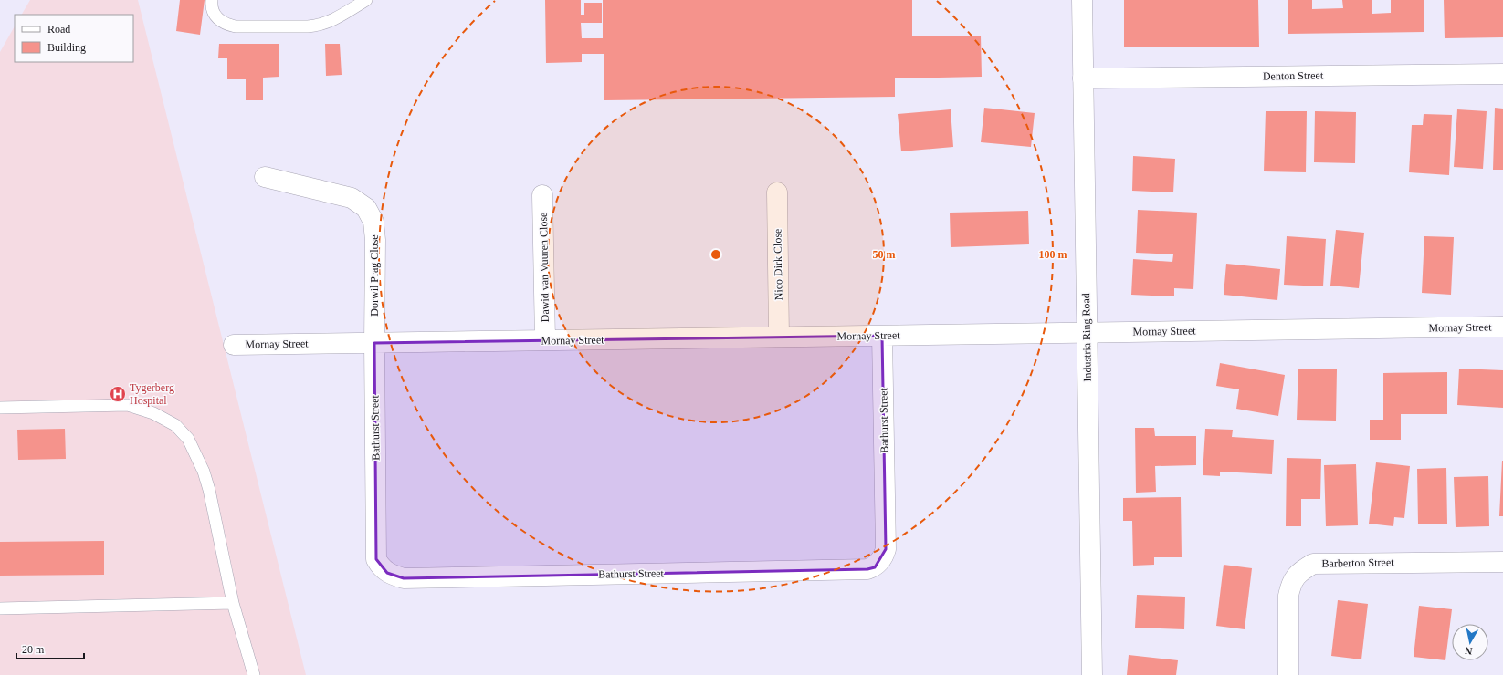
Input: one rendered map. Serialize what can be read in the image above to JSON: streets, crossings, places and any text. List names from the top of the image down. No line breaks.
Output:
{"streets":{"street":["Denton Street","Nico Dirk Close","Dawid van Vuuren Close","Dorwil Prag Close","Mornay Street","Industria Ring Road","Bathurst Street","Barberton Street"]},"crossings":[["Denton Street","Industria Ring Road"],["Nico Dirk Close","Mornay Street"],["Dawid van Vuuren Close","Mornay Street"],["Dorwil Prag Close","Mornay Street"],["Dorwil Prag Close","Bathurst Street"],["Mornay Street","Industria Ring Road"],["Mornay Street","Bathurst Street"]],"places":{"hospital":["Tygerberg Hospital"]},"legend":["Road","Building"],"scale_bar":"20 m","north":"bottom","rings":["50 m","100 m"]}
